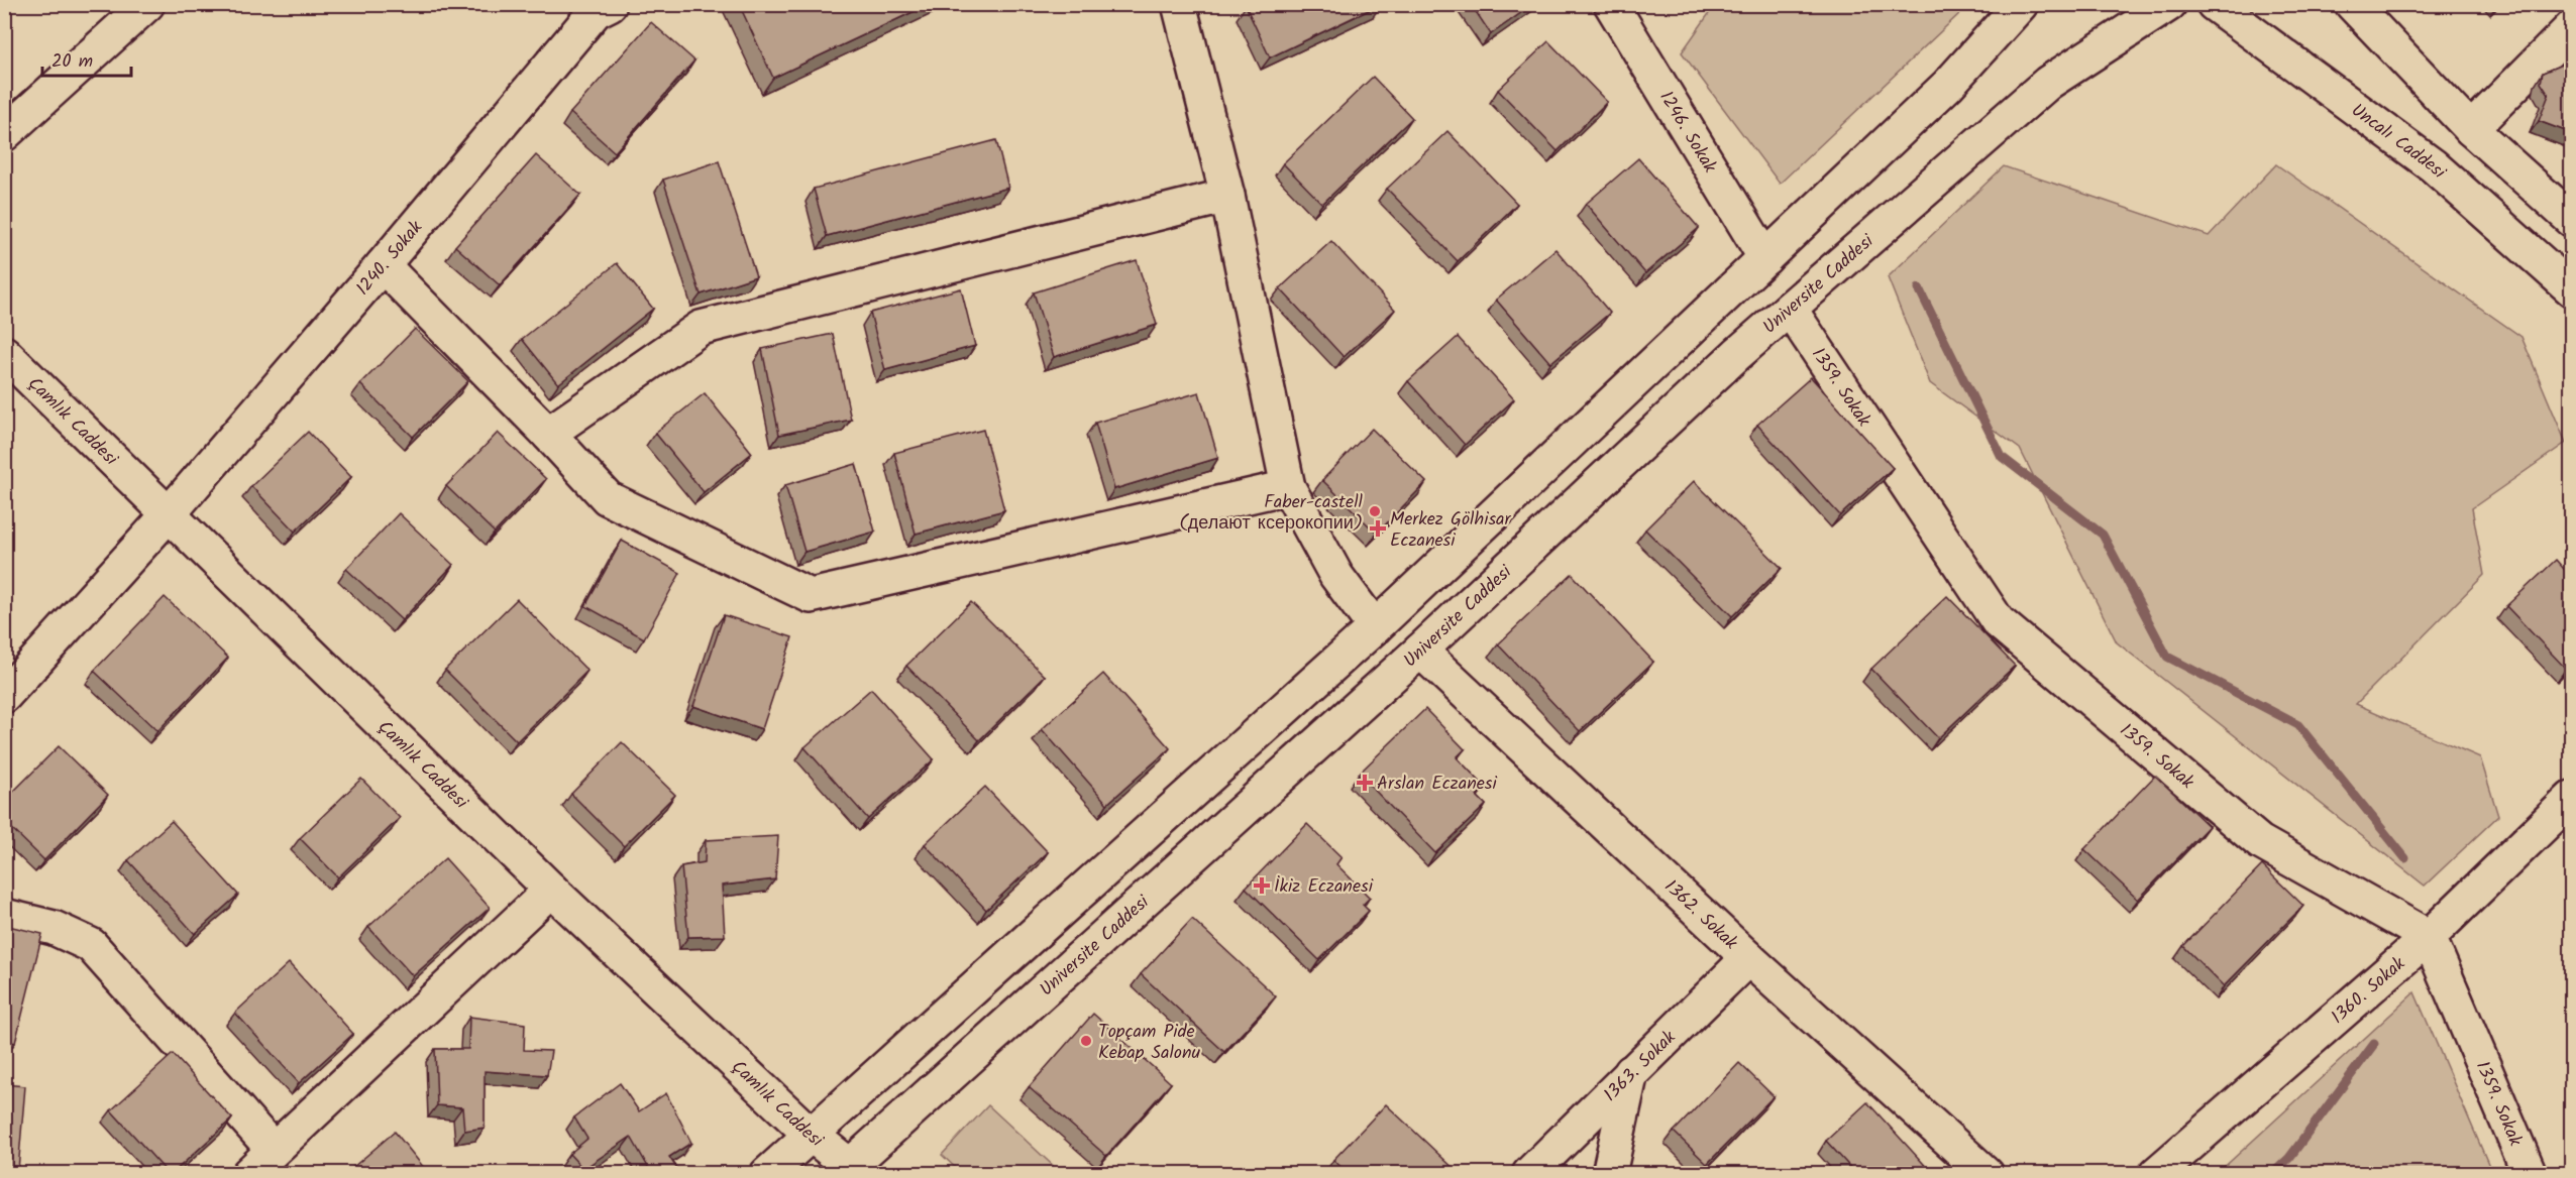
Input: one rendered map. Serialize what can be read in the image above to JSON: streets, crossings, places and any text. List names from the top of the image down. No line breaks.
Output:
{"streets":{"street":["1246. Sokak","Uncalı Caddesi","1240. Sokak","Universite Caddesi","1359. Sokak","Çamlık Caddesi","1362. Sokak","1360. Sokak","1363. Sokak"]},"crossings":[["1240. Sokak","Çamlık Caddesi"],["Universite Caddesi","1359. Sokak"],["Universite Caddesi","Çamlık Caddesi"],["Universite Caddesi","1362. Sokak"],["1359. Sokak","1360. Sokak"],["1362. Sokak","1363. Sokak"]],"places":{"other":["Faber-castell (делают ксерокопии)","Topçam Pide Kebap Salonu"],"health":["Merkez Gölhisar Eczanesi","Arslan Eczanesi","İkiz Eczanesi"]},"scale_bar":"20 m"}
